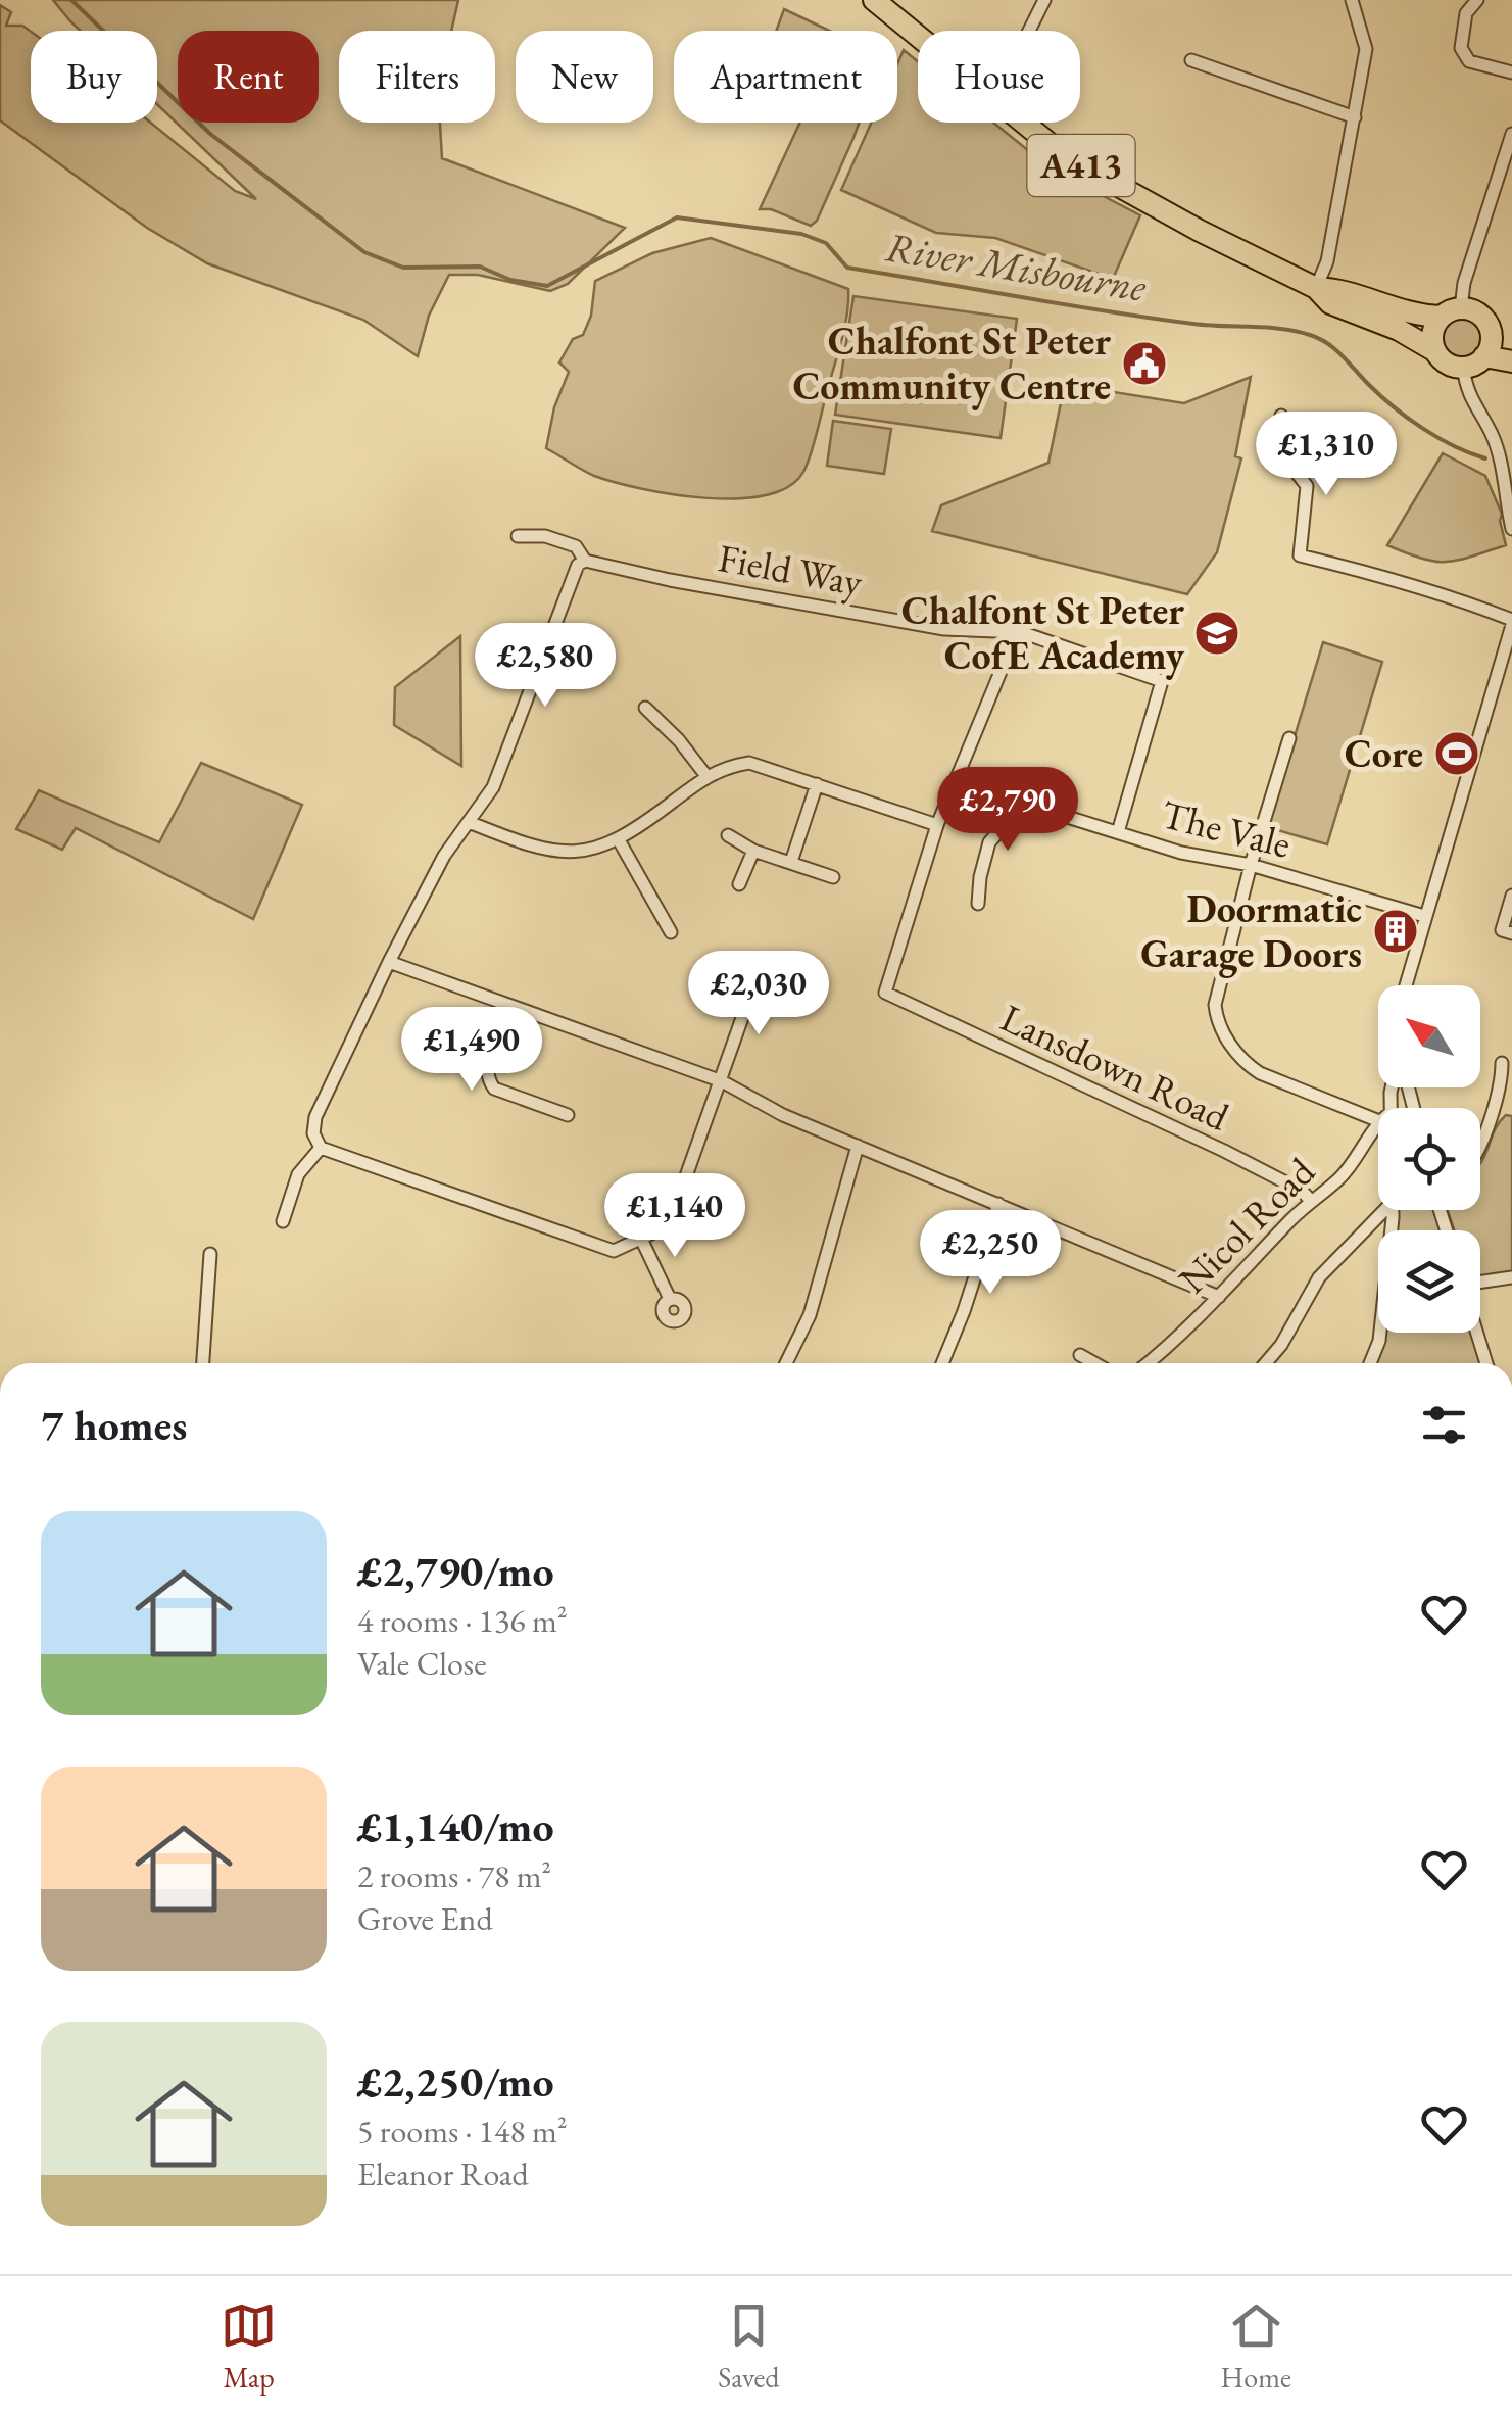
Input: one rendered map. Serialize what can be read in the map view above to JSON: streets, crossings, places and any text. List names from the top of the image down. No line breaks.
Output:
{"streets":{"highway":["A413"],"street":["Field Way","The Vale","Lansdown Road","Nicol Road"]},"crossings":[["Field Way","The Vale"],["Lansdown Road","Nicol Road"]],"water":["River Misbourne"],"places":{"public building":["Chalfont St Peter Community Centre"],"school or university":["Chalfont St Peter CofE Academy"],"sports":["Core"],"building":["Doormatic Garage Doors"]},"north":"top left","page":{"chip":["Buy","Rent","Filters","New","Apartment","House"],"price":["£1,310","£2,580","£2,790","£2,030","£1,490","£1,140","£2,250"],"heading":"7 homes","list":[{"name":"£2,790/mo","note":"4 rooms · 136 m² · Vale Close"},{"name":"£1,140/mo","note":"2 rooms · 78 m² · Grove End"},{"name":"£2,250/mo","note":"5 rooms · 148 m² · Eleanor Road"}],"tabs":["Map","Saved","Home"]}}
